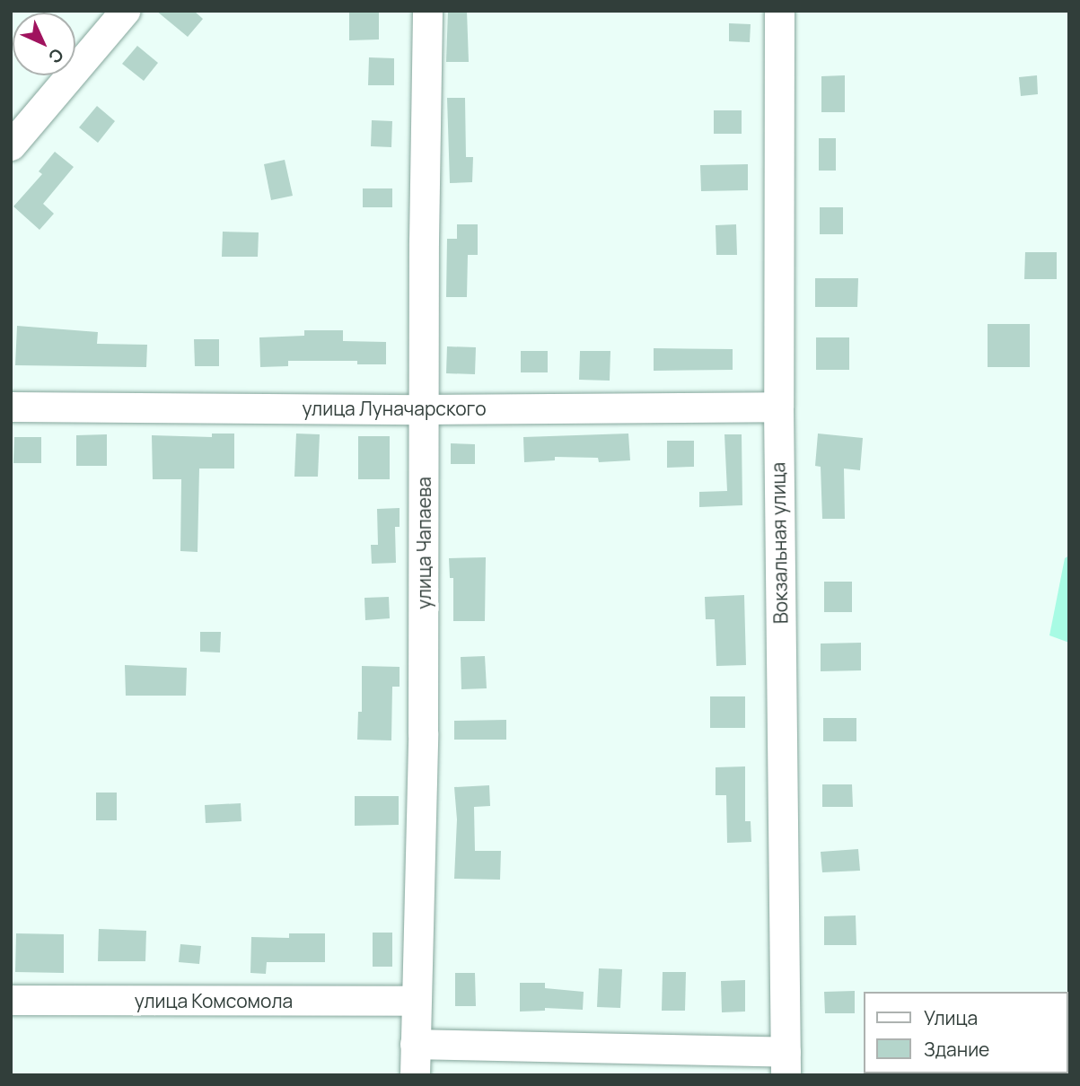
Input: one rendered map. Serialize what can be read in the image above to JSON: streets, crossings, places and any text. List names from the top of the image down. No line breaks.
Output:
{"streets":{"street":["улица Луначарского","улица Чапаева","Вокзальная улица","улица Комсомола"]},"crossings":[["улица Луначарского","улица Чапаева"],["улица Луначарского","Вокзальная улица"],["улица Чапаева","улица Комсомола"]],"legend":["Улица","Здание"],"north":"bottom right"}
